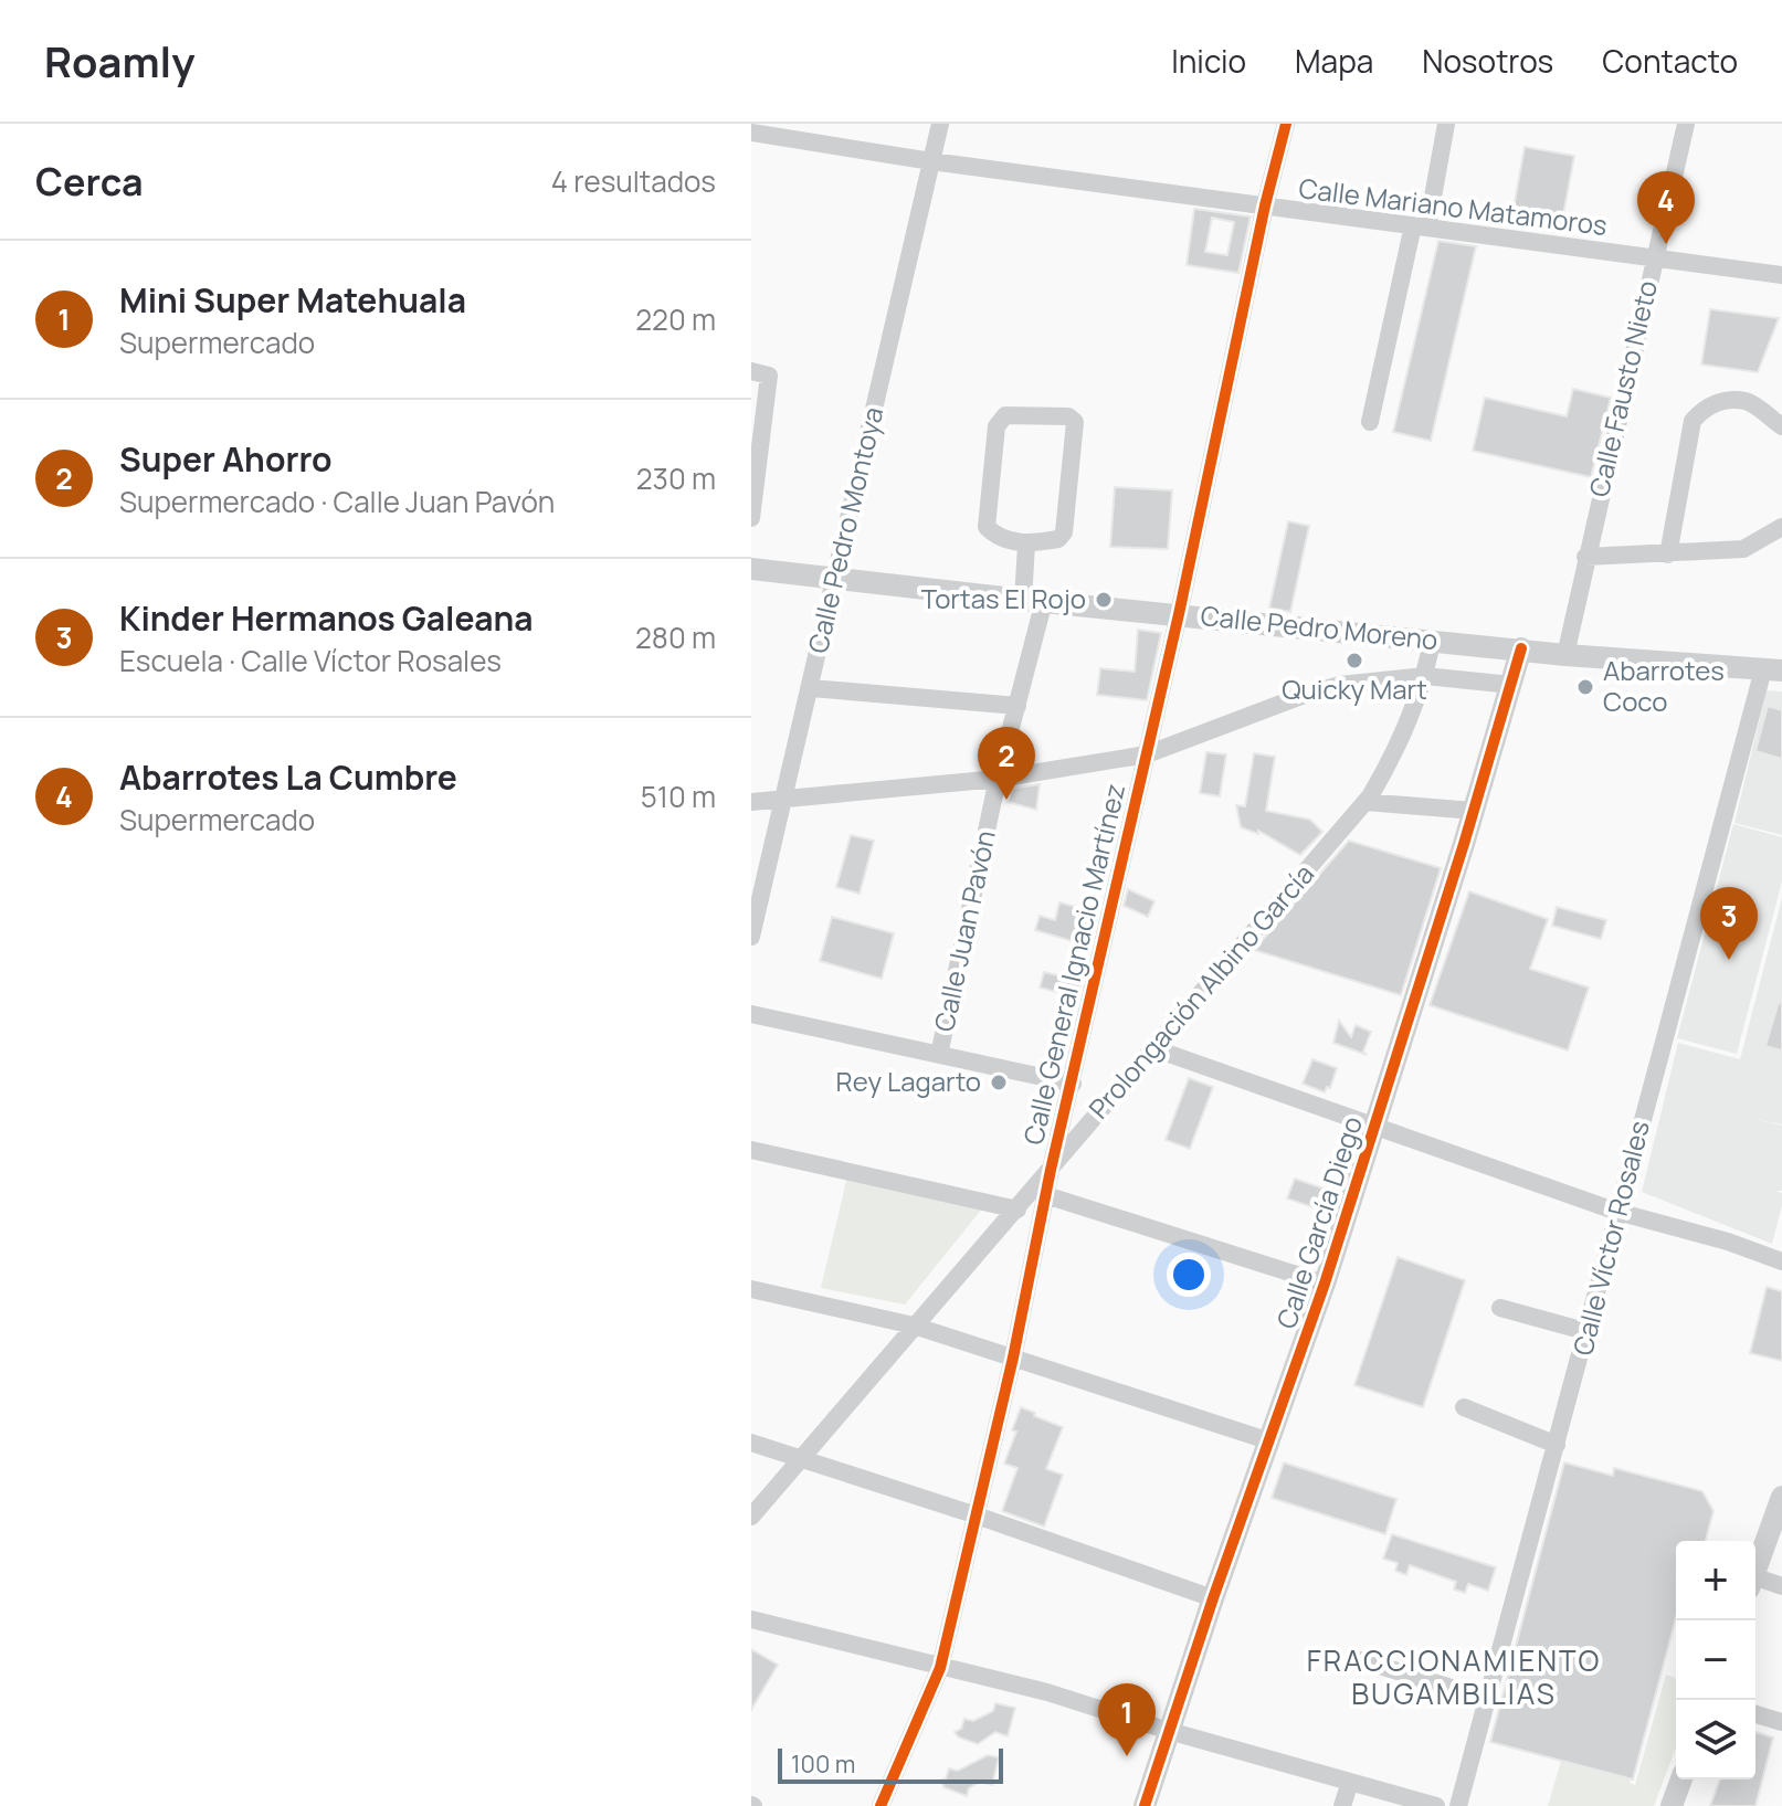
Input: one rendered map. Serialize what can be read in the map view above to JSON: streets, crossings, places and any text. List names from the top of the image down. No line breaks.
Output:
{"streets":{"street":["Calle Mariano Matamoros","Calle Fausto Nieto","Calle Pedro Montoya","Calle Pedro Moreno","Calle Juan Pavón","Calle General Ignacio Martínez","Prolongación Albino García","Calle García Diego","Calle Víctor Rosales"]},"crossings":[["Calle Mariano Matamoros","Calle Fausto Nieto"],["Calle Mariano Matamoros","Calle Pedro Montoya"],["Calle Mariano Matamoros","Calle General Ignacio Martínez"],["Calle Fausto Nieto","Calle Pedro Moreno"],["Calle Pedro Montoya","Calle Pedro Moreno"],["Calle Pedro Moreno","Calle Juan Pavón"],["Calle Pedro Moreno","Calle General Ignacio Martínez"],["Calle Pedro Moreno","Prolongación Albino García"],["Calle Pedro Moreno","Calle García Diego"],["Calle Pedro Moreno","Calle Víctor Rosales"],["Calle General Ignacio Martínez","Prolongación Albino García"]],"districts":["FRACCIONAMIENTO BUGAMBILIAS"],"places":["Tortas El Rojo","Quicky Mart","Abarrotes Coco","Rey Lagarto"],"scale_bar":"100 m","page":{"header":"Roamly","nav":["Inicio","Mapa","Nosotros","Contacto"],"heading":["Cerca","4 resultados"],"pins":["4","2","3","1"],"list":[{"mark":"1","name":"Mini Super Matehuala","note":"Supermercado","value":"220 m"},{"mark":"2","name":"Super Ahorro","note":"Supermercado · Calle Juan Pavón","value":"230 m"},{"mark":"3","name":"Kinder Hermanos Galeana","note":"Escuela · Calle Víctor Rosales","value":"280 m"},{"mark":"4","name":"Abarrotes La Cumbre","note":"Supermercado","value":"510 m"}],"map_buttons":["+","−"],"scale":"100 m"}}
